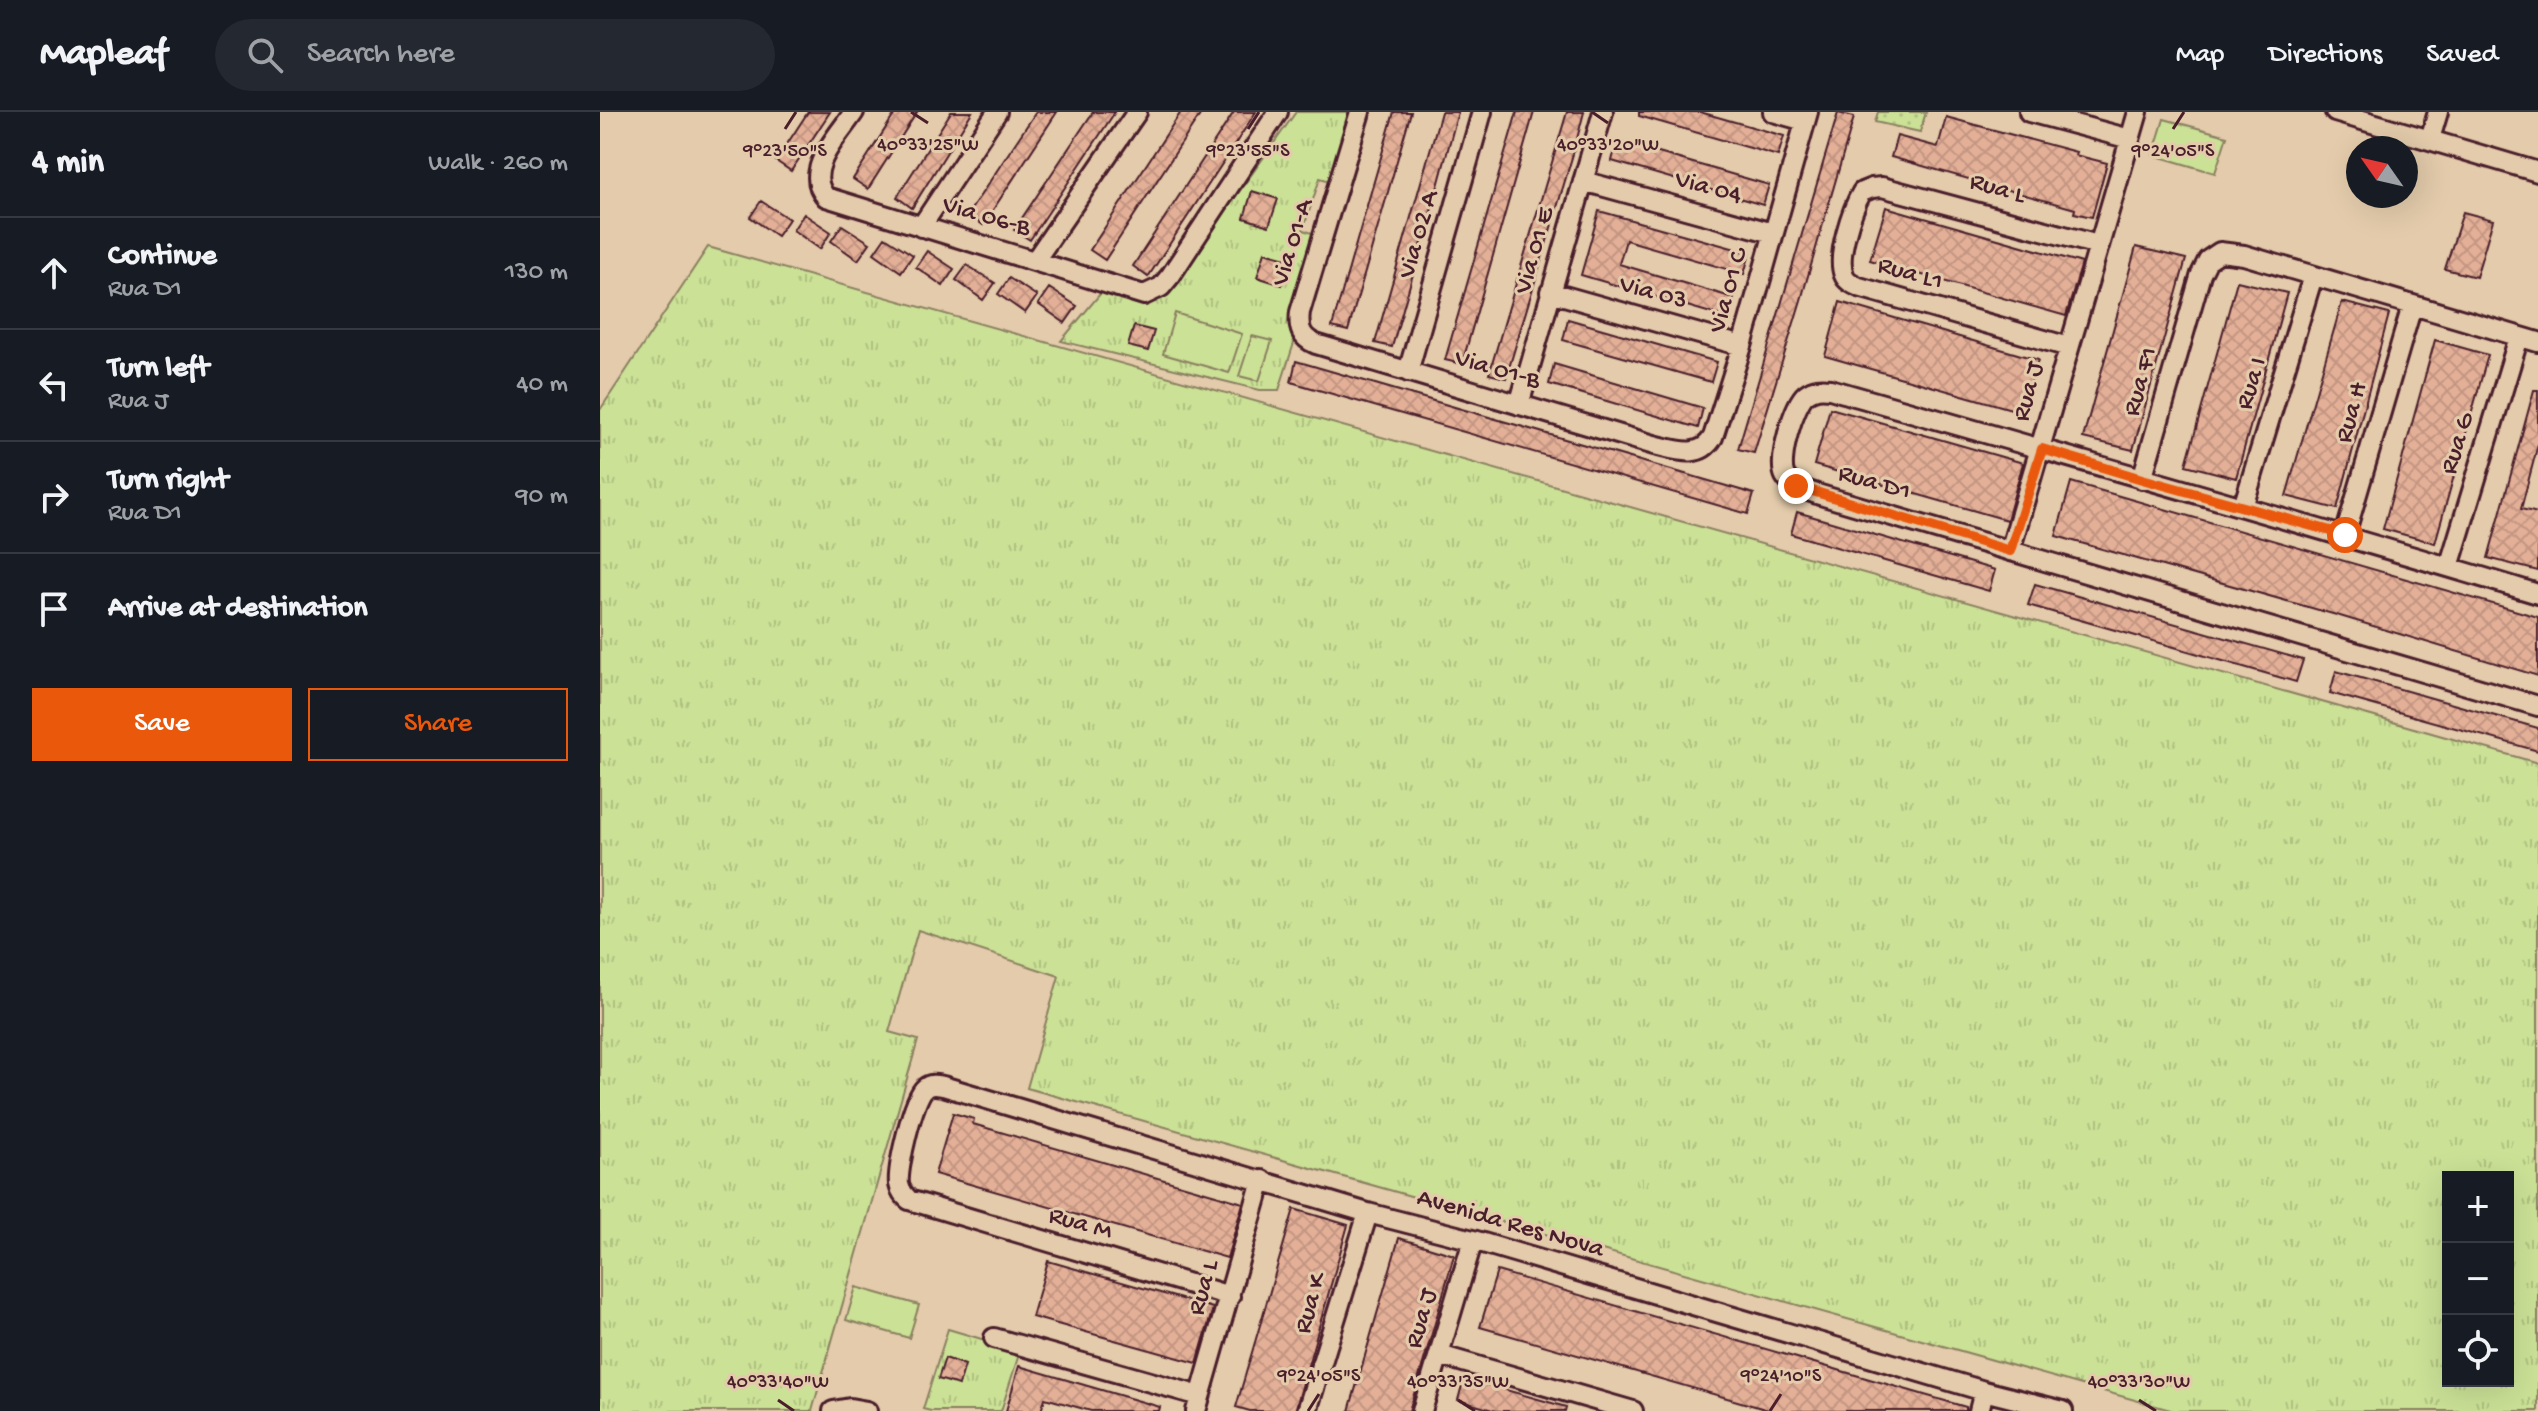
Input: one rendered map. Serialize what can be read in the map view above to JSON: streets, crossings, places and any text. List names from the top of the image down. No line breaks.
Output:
{"streets":{"street":["Via 04","Rua L","Via 06-B","Via 02 A","Via 01-A","Via 01 E","Rua L1","Via 01 C","Via 03","Via 01-B","Rua F1","Rua I","Rua J","Rua H","Rua G","Rua D1","Rua M","Avenida Res Nova","Rua K"]},"crossings":[["Via 04","Via 01 E"],["Via 04","Via 01 C"],["Rua L","Rua L1"],["Rua L","Rua J"],["Rua L","Rua M"],["Rua L","Avenida Res Nova"],["Via 02 A","Via 01-B"],["Via 01-A","Via 01-B"],["Via 01 E","Via 03"],["Via 01 E","Via 01-B"],["Rua L1","Rua J"],["Via 01 C","Via 03"],["Via 01 C","Via 01-B"],["Rua F1","Rua I"],["Rua F1","Rua D1"],["Rua I","Rua D1"],["Rua J","Rua D1"],["Rua J","Avenida Res Nova"],["Rua H","Rua D1"],["Rua G","Rua D1"],["Rua M","Avenida Res Nova"],["Avenida Res Nova","Rua K"]],"north":"top left","page":{"header":"Mapleaf","search":"Search here","nav":["Map","Directions","Saved"],"heading":["4 min","Walk · 260 m"],"list":[["Continue","Rua D1","130 m"],["Turn left","Rua J","40 m"],["Turn right","Rua D1","90 m"],"Arrive at destination"],"buttons":["Save","Share"],"map_buttons":["+","−"]},"coordinates":["40°33'25\"W","40°33'20\"W","9°23'50\"S","9°23'55\"S","9°24'05\"S","9°24'10\"S","40°33'40\"W","40°33'35\"W","40°33'30\"W"]}
